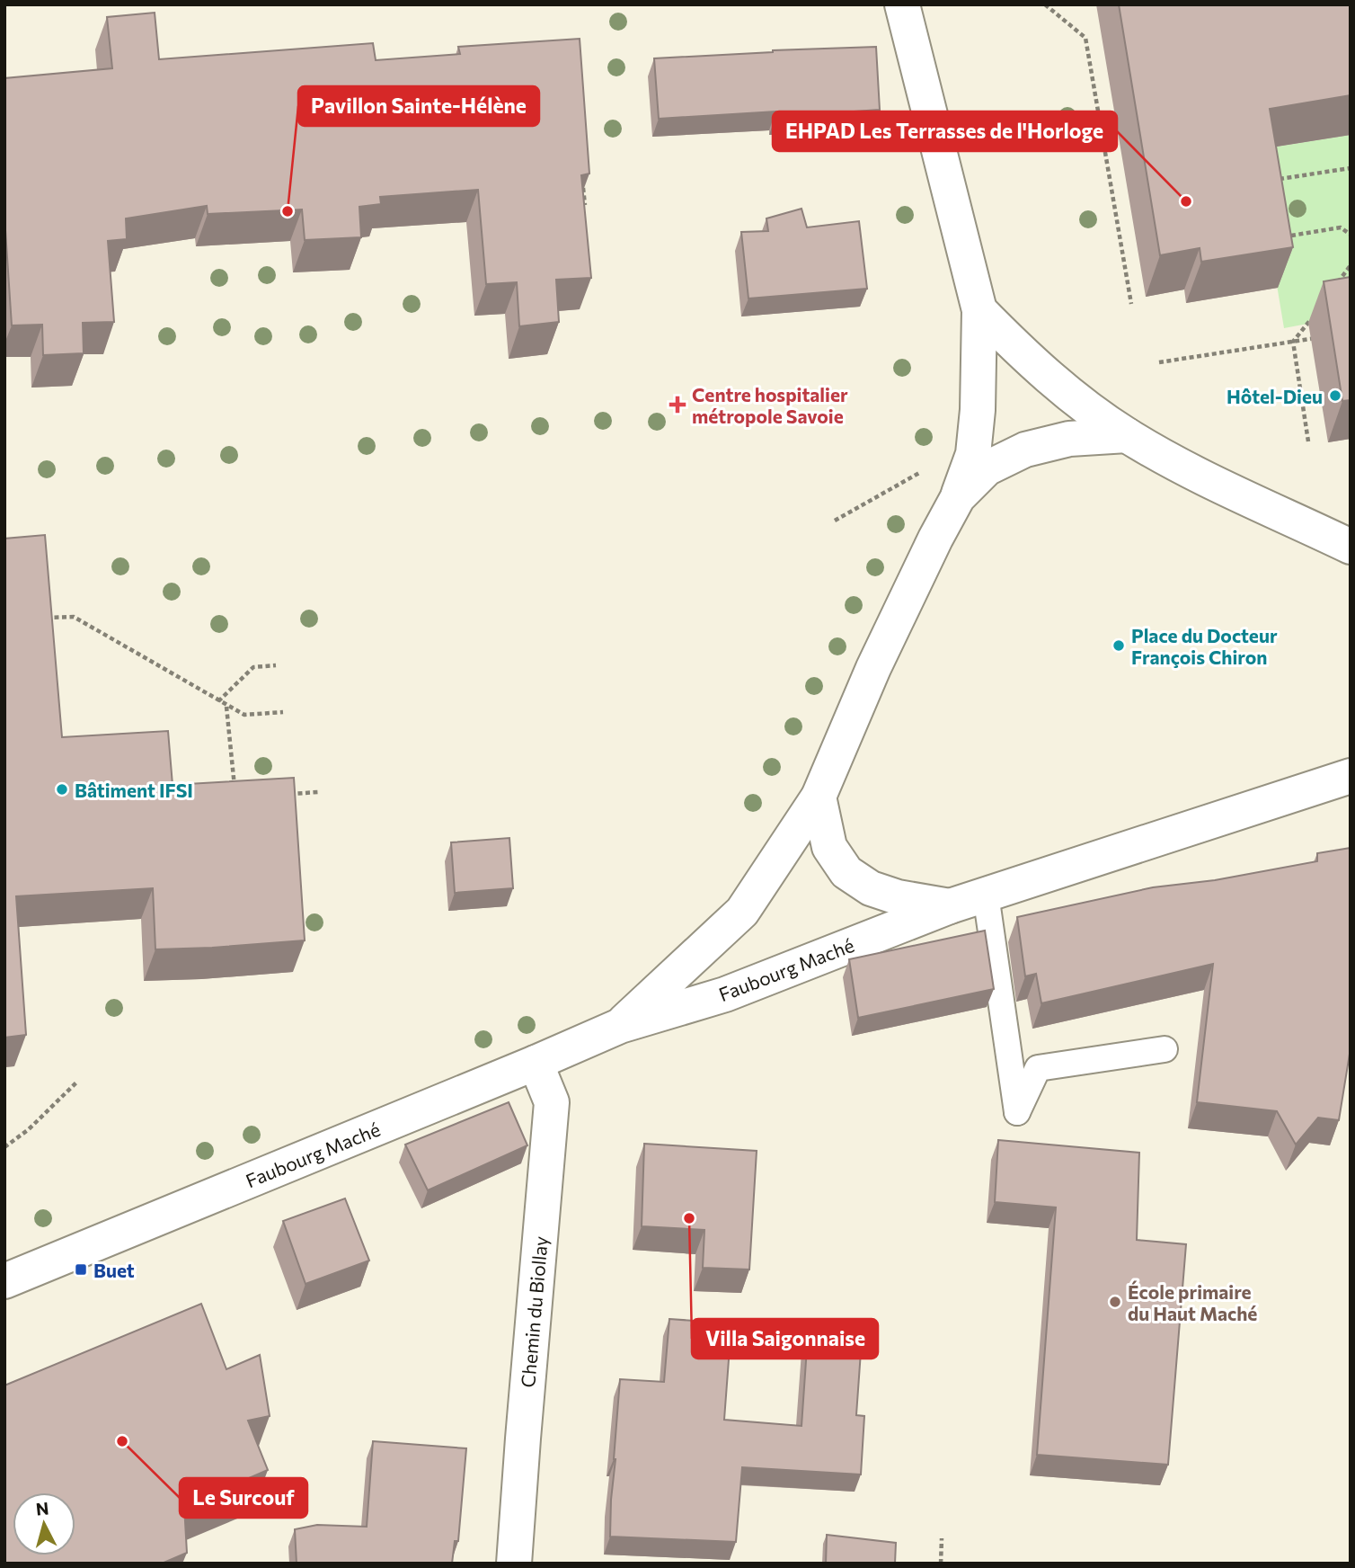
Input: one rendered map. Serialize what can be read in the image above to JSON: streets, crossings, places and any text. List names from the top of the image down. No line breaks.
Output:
{"streets":{"street":["Faubourg Maché","Chemin du Biollay"]},"crossings":[["Faubourg Maché","Chemin du Biollay"]],"places":{"other":["EHPAD Les Terrasses de l'Horloge","Pavillon Sainte-Hélène","Hôtel-Dieu","Place du Docteur François Chiron","Bâtiment IFSI","Villa Saigonnaise","École primaire du Haut Maché","Le Surcouf"],"health":["Centre hospitalier métropole Savoie"],"transit":["Buet"]},"north":"top"}
